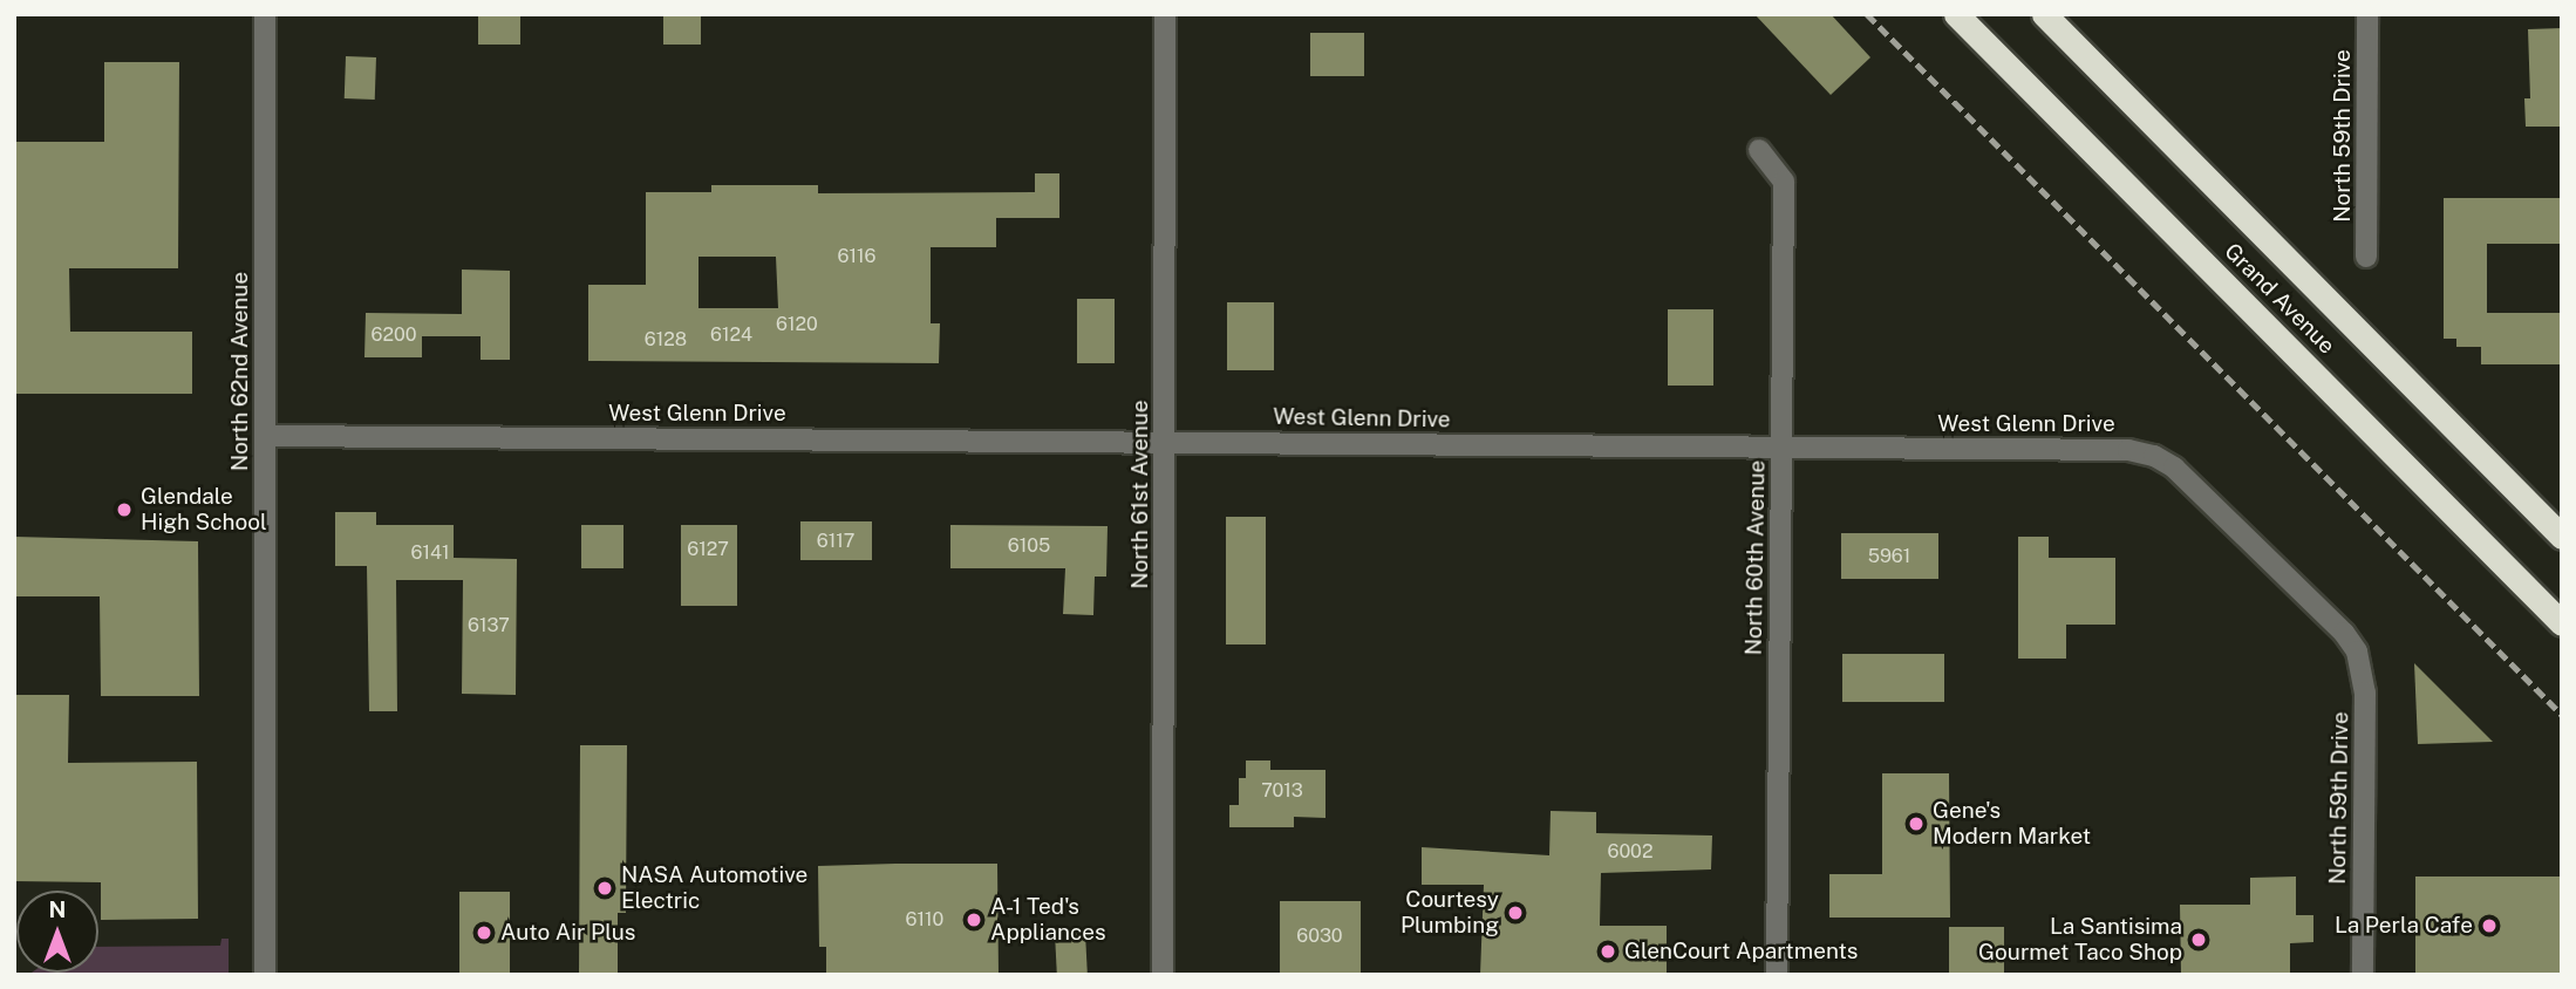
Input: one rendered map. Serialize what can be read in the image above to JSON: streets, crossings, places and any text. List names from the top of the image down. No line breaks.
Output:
{"streets":{"highway":["Grand Avenue"],"street":["North 59th Drive","North 62nd Avenue","West Glenn Drive","North 61st Avenue","North 60th Avenue"]},"crossings":[["North 59th Drive","West Glenn Drive"],["North 62nd Avenue","West Glenn Drive"],["West Glenn Drive","North 61st Avenue"],["West Glenn Drive","North 60th Avenue"]],"places":["Glendale High School","Gene's Modern Market","NASA Automotive Electric","Courtesy Plumbing","A-1 Ted's Appliances","La Perla Cafe","Auto Air Plus","La Santisima Gourmet Taco Shop","GlenCourt Apartments"],"house_numbers":["6116","6120","6200","6124","6128","6117","6105","6127","6141","5961","6137","7013","6002","6110","6030"],"north":"top"}
